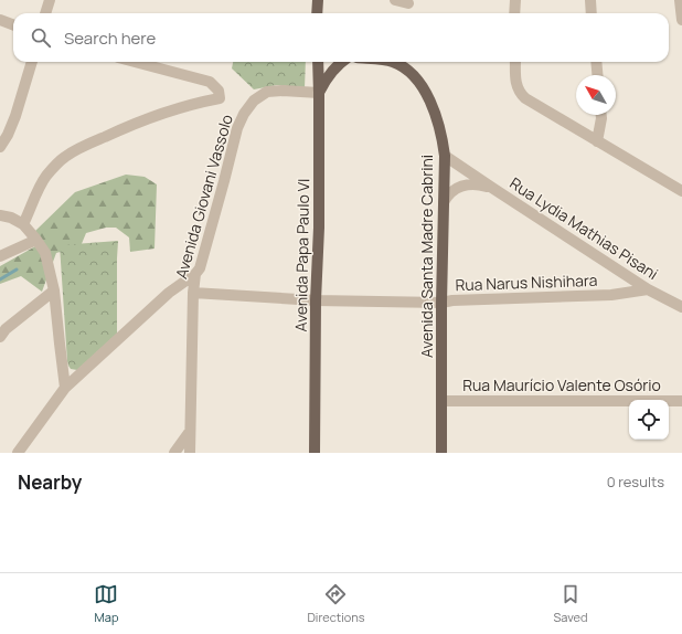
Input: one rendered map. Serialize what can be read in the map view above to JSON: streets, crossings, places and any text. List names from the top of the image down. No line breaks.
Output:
{"streets":{"main road":["Avenida Papa Paulo VI","Avenida Santa Madre Cabrini"],"street":["Avenida Giovani Vassolo","Rua Lydia Mathias Pisani","Rua Narus Nishihara","Rua Maurício Valente Osório"]},"crossings":[["Avenida Giovani Vassolo","Avenida Papa Paulo VI"],["Avenida Giovani Vassolo","Rua Narus Nishihara"],["Rua Lydia Mathias Pisani","Avenida Santa Madre Cabrini"],["Rua Lydia Mathias Pisani","Rua Narus Nishihara"],["Avenida Papa Paulo VI","Rua Narus Nishihara"],["Avenida Santa Madre Cabrini","Rua Narus Nishihara"],["Avenida Santa Madre Cabrini","Rua Maurício Valente Osório"]],"north":"top left","page":{"search":"Search here","heading":["Nearby","0 results"],"nav":["Map","Directions","Saved"]}}
